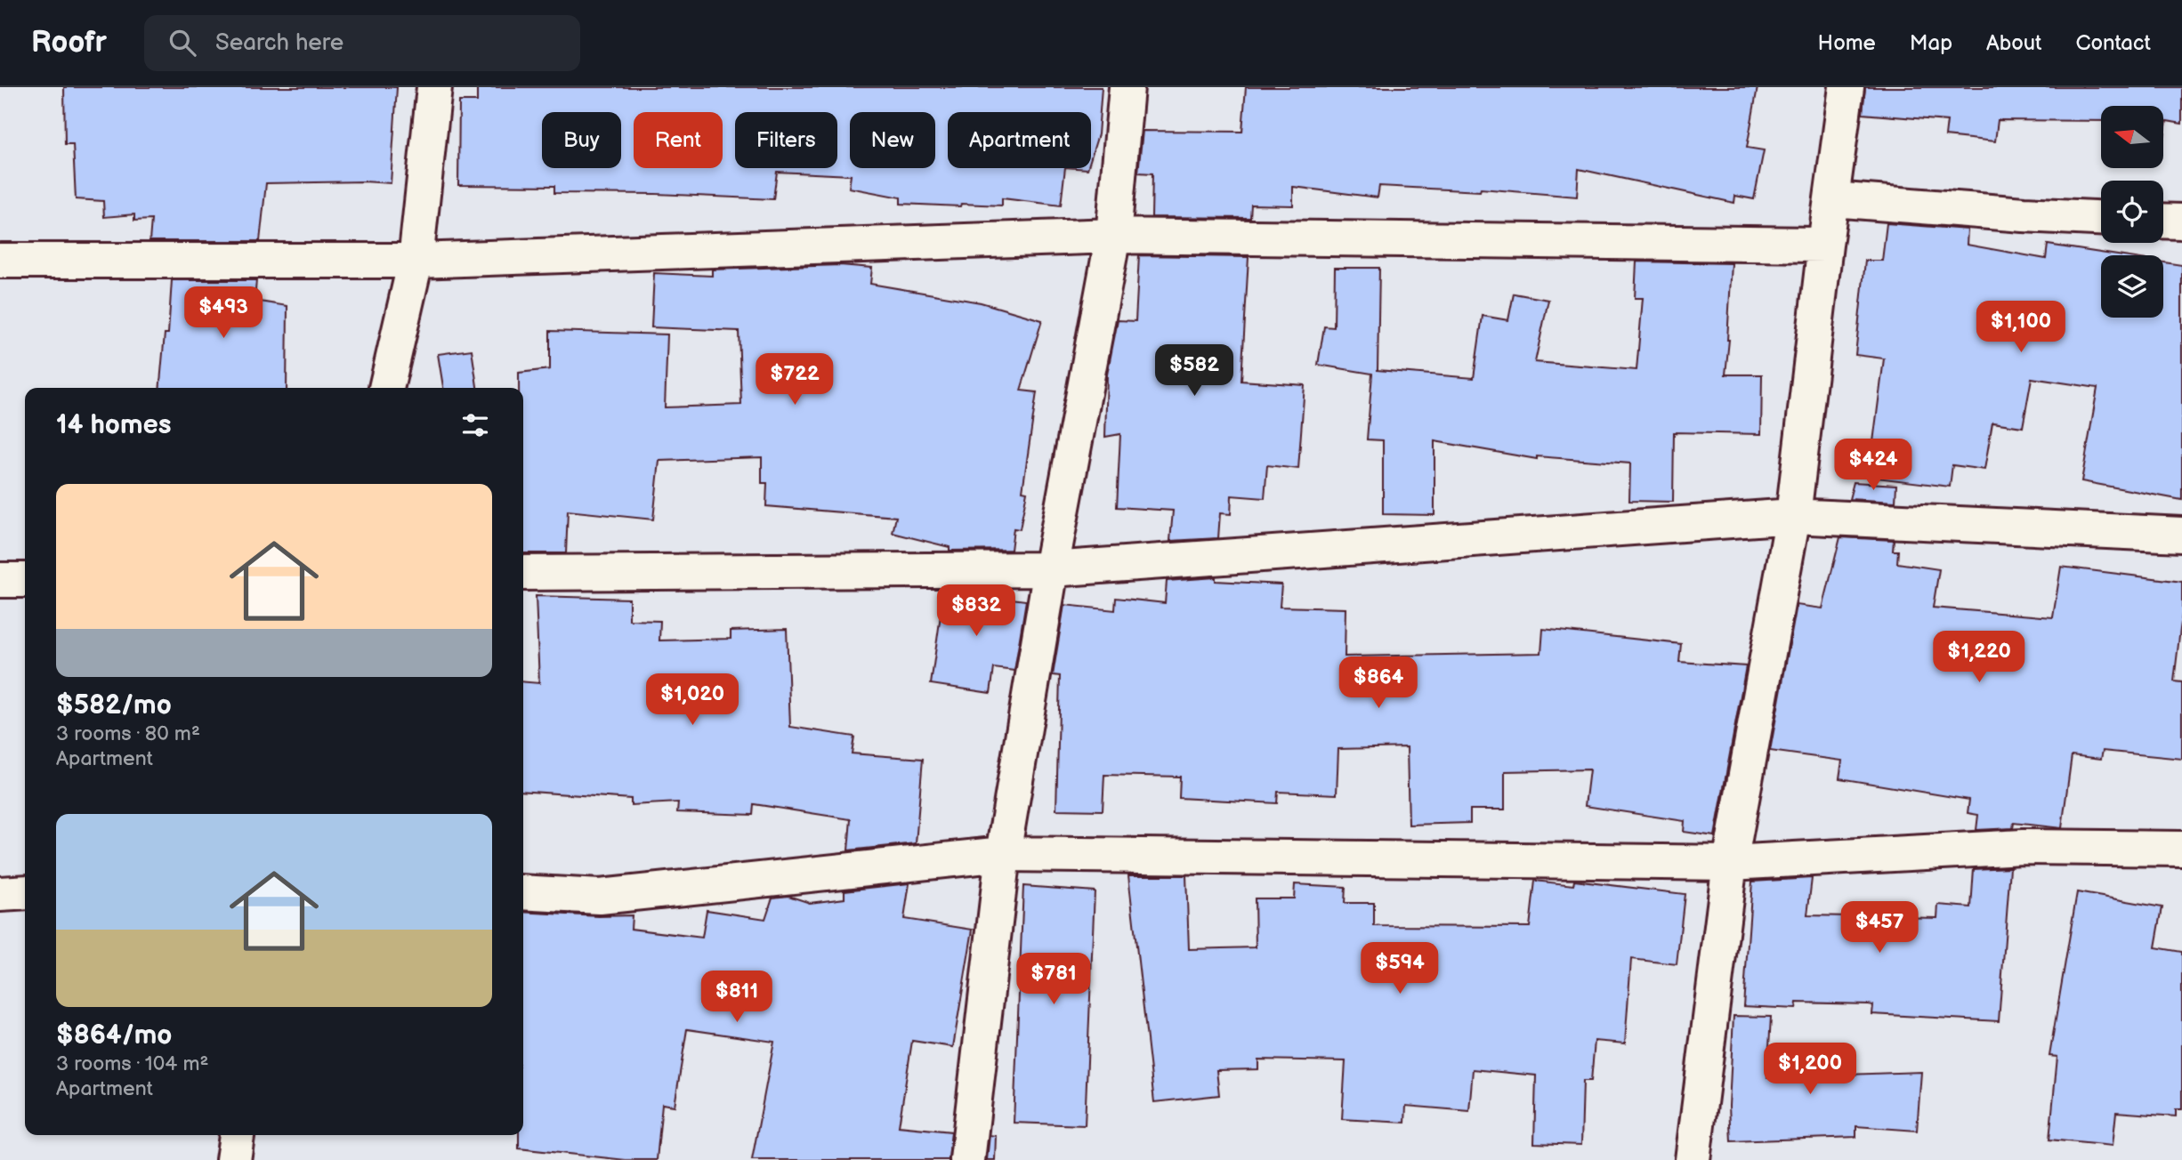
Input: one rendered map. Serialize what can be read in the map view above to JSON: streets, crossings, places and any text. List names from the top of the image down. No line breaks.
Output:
{"north":"left","page":{"header":"Roofr","search":"Search here","nav":["Home","Map","About","Contact"],"chip":["Buy","Rent","Filters","New","Apartment"],"price":["$493","$1,100","$582","$722","$424","$832","$1,220","$864","$1,020","$457","$594","$781","$811","$1,200"],"heading":"14 homes","list":[{"name":"$582/mo","note":"3 rooms · 80 m² · Apartment"},{"name":"$864/mo","note":"3 rooms · 104 m² · Apartment"}]}}
